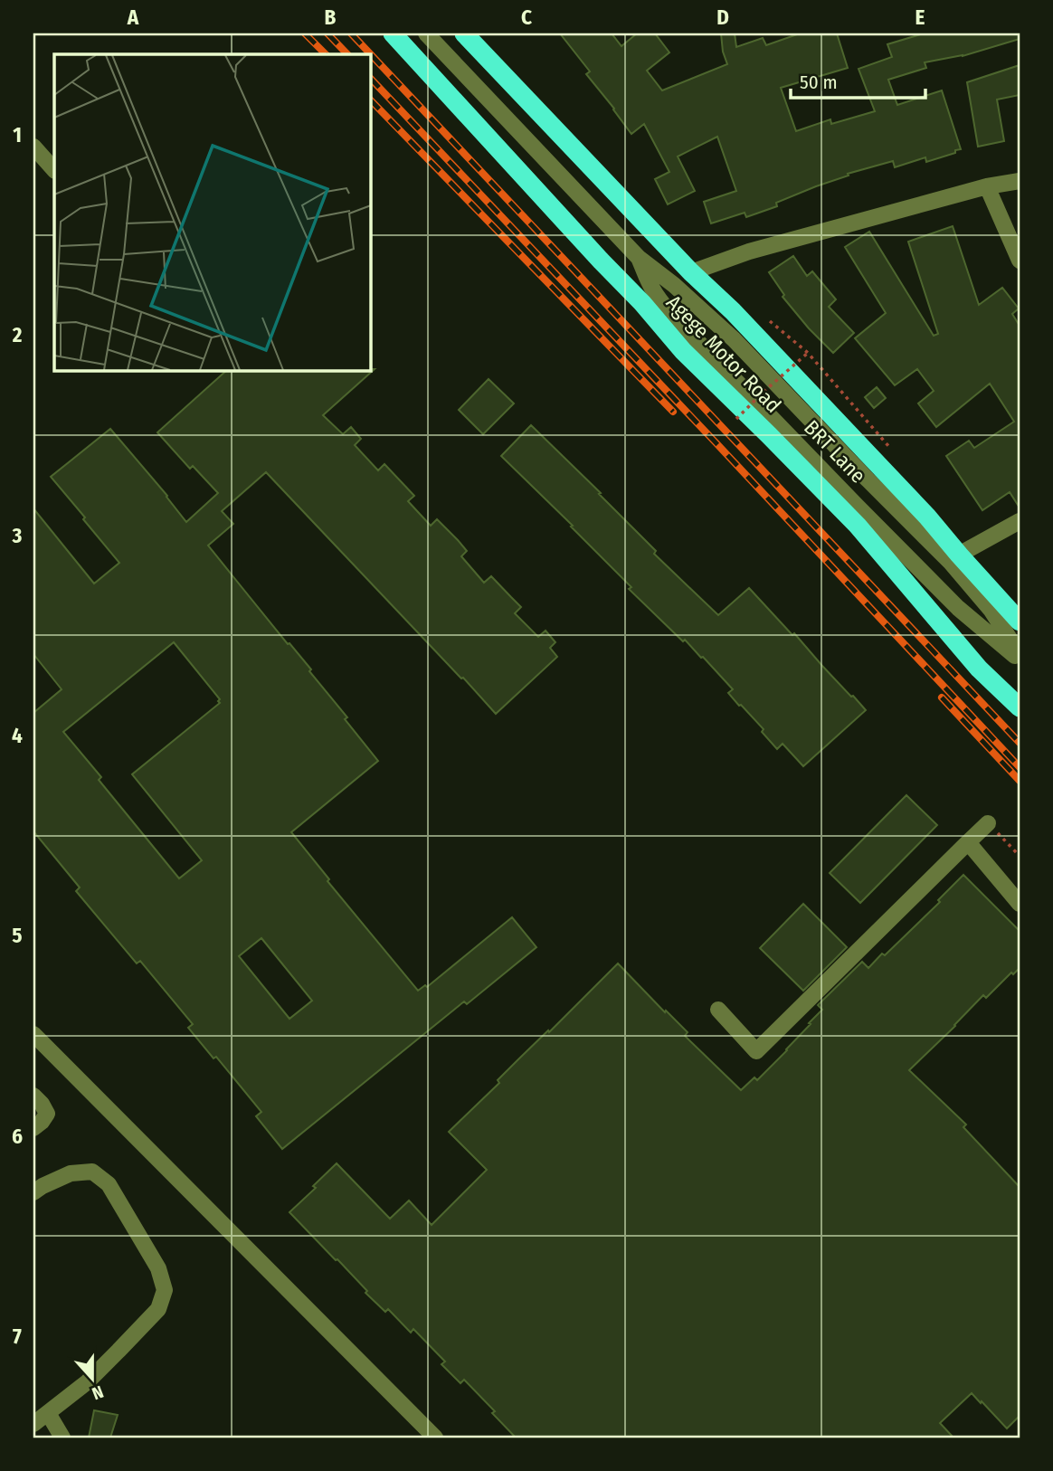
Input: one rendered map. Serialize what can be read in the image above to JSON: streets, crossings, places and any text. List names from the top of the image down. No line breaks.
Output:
{"streets":{"highway":["Agege Motor Road"],"street":["BRT Lane"]},"scale_bar":"50 m","north":"bottom","grid":{"columns":["A","B","C","D","E"],"rows":["1","2","3","4","5","6","7"]}}
